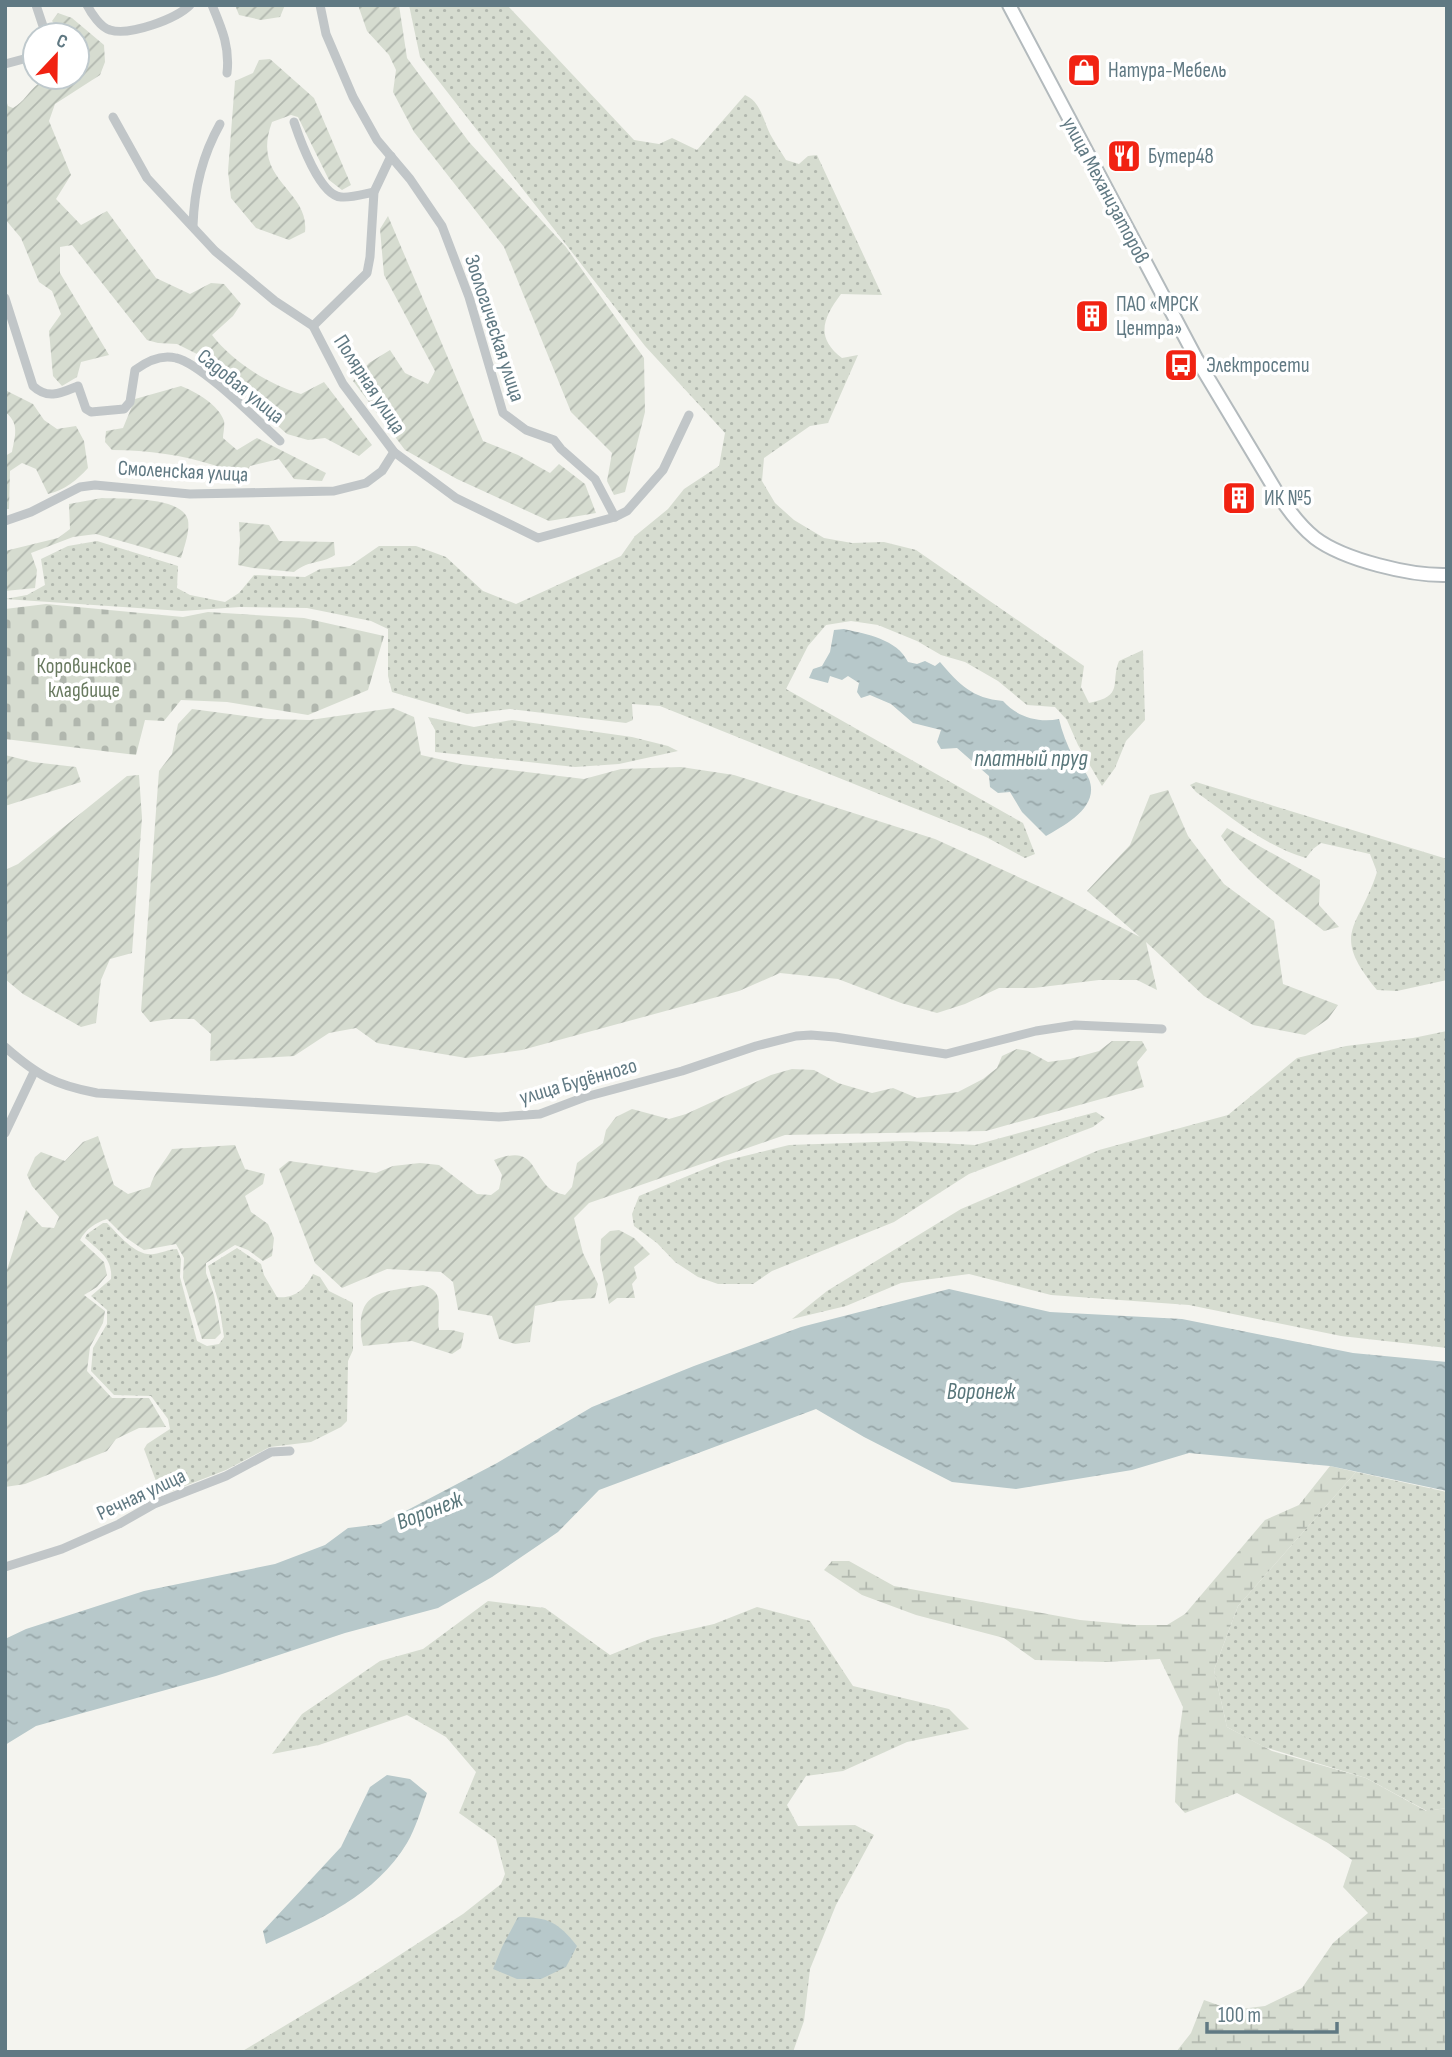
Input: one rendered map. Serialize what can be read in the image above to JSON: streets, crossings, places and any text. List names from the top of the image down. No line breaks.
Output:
{"streets":{"main road":["улица Механизаторов"],"street":["Зоологическая улица","Полярная улица","Садовая улица","Смоленская улица","улица Будённого","Речная улица"]},"crossings":[["Зоологическая улица","Полярная улица"],["Полярная улица","Смоленская улица"]],"water":["платный пруд","Воронеж"],"parks":["Коровинское кладбище"],"places":{"shop":["Натура-Мебель"],"restaurant":["Бутер48"],"building":["ПАО «МРСК Центра»","ИК №5"],"bus stop":["Электросети"]},"scale_bar":"100 m","north":"top"}
